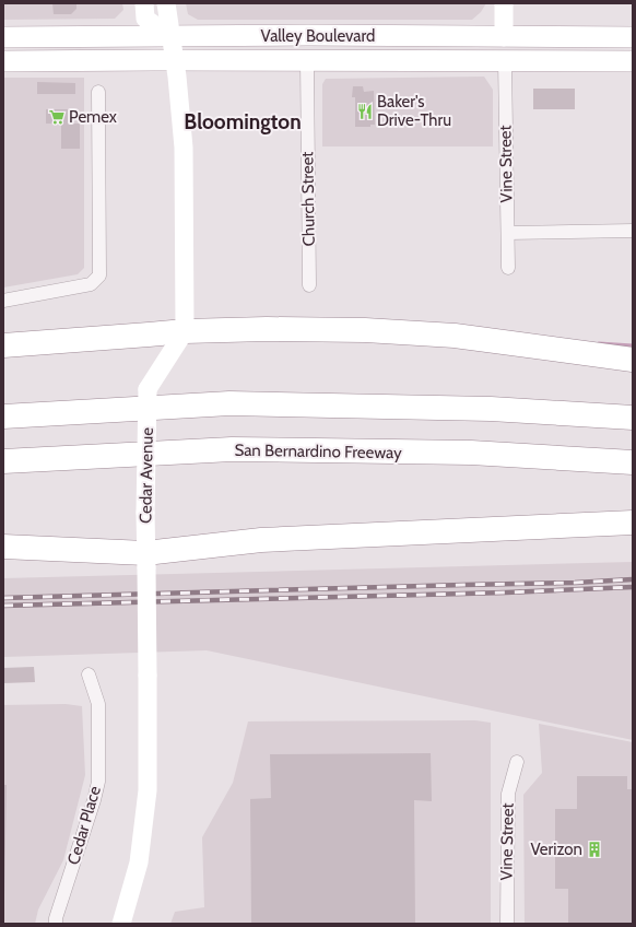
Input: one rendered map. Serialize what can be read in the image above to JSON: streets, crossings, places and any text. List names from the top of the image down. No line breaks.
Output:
{"streets":{"highway":["San Bernardino Freeway"],"main road":["Valley Boulevard","Cedar Avenue"],"street":["Vine Street","Church Street","Cedar Place"]},"crossings":[["Valley Boulevard","Vine Street"],["Valley Boulevard","Church Street"]],"districts":["Bloomington"],"places":{"restaurant":["Baker's Drive-Thru"],"supermarket":["Pemex"],"building":["Verizon"]}}
